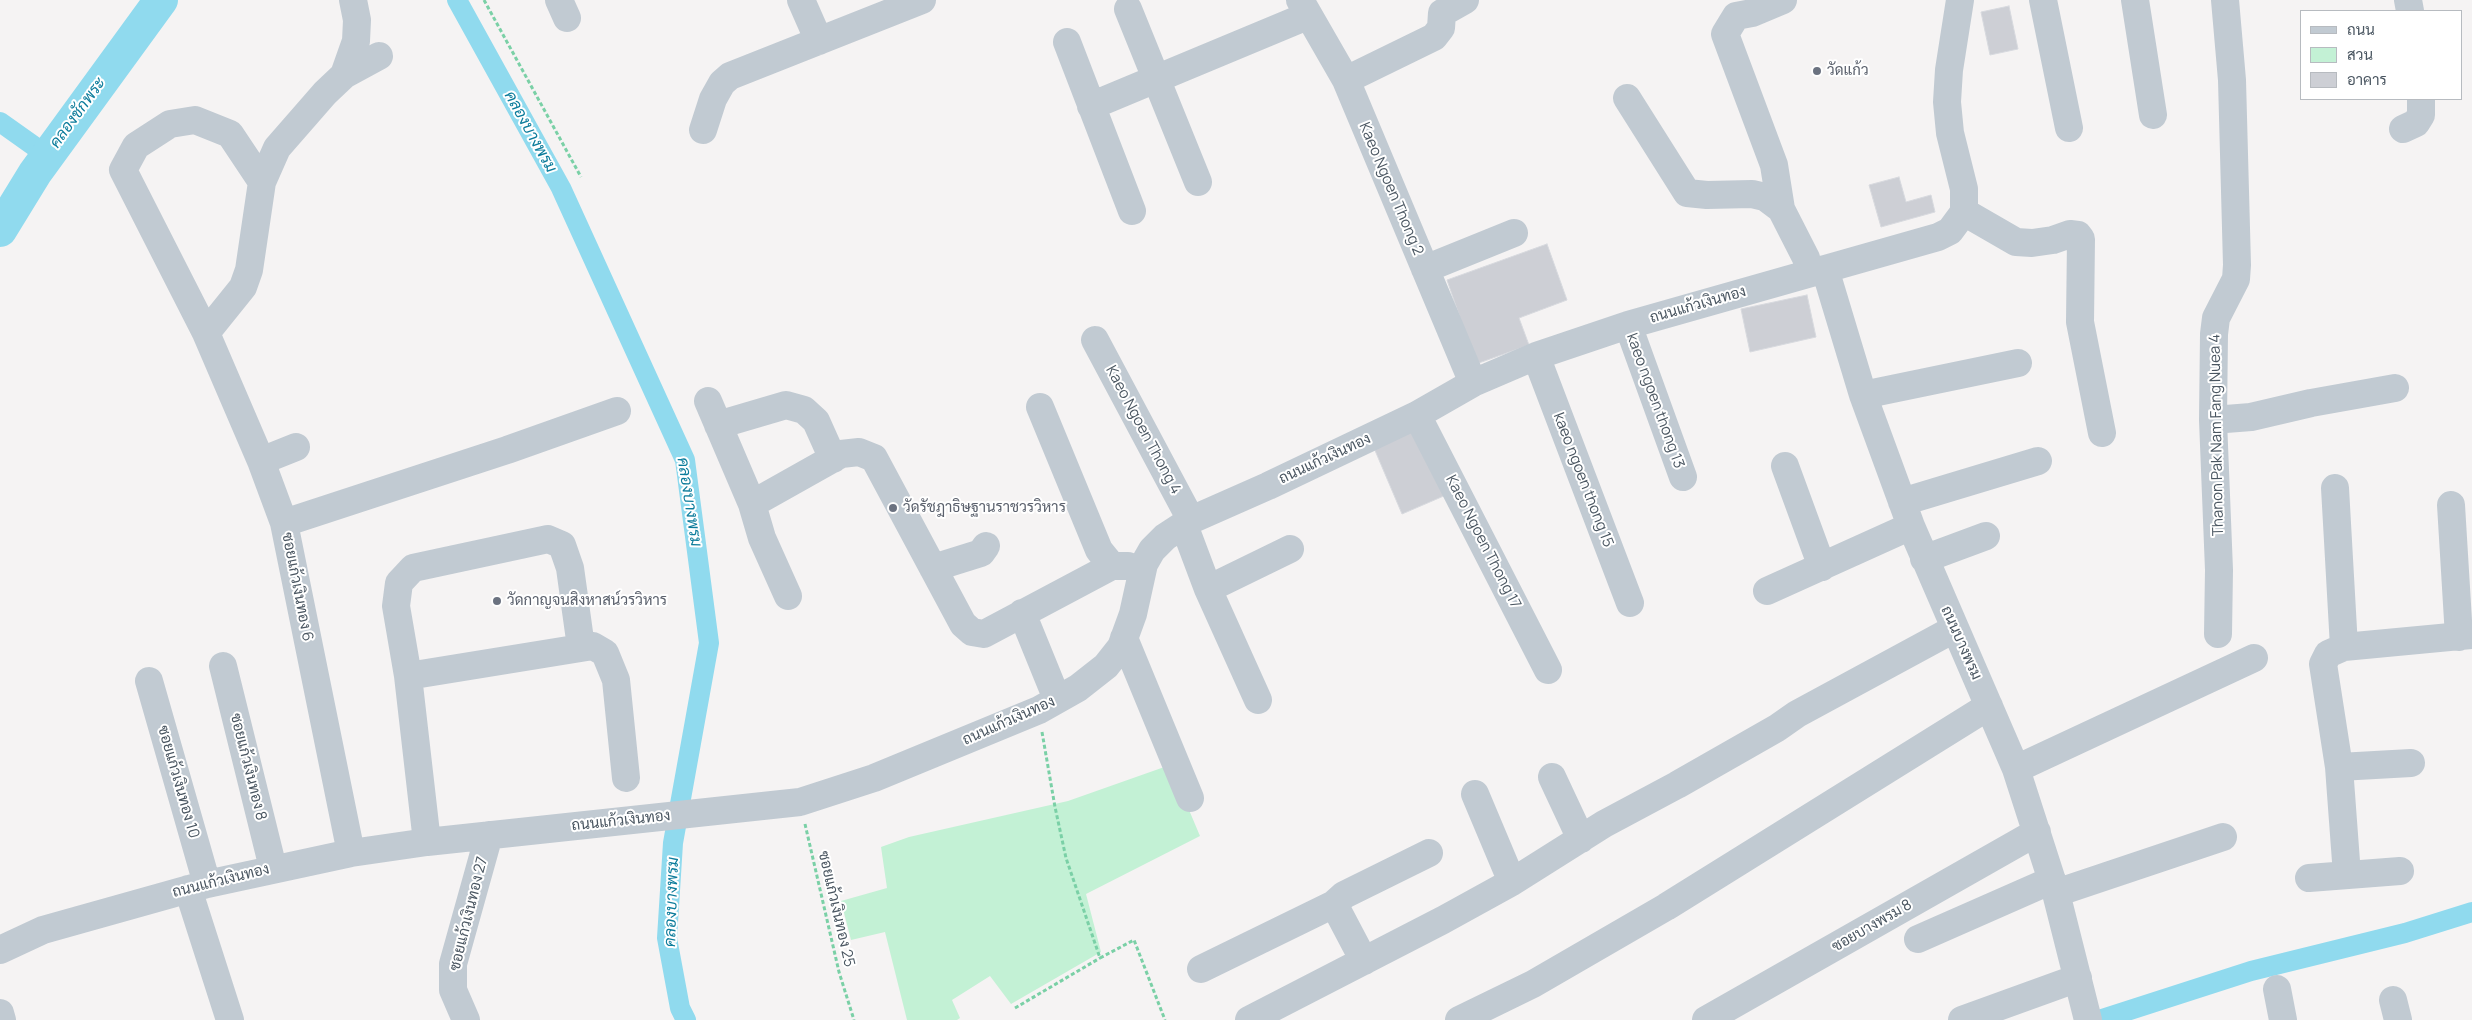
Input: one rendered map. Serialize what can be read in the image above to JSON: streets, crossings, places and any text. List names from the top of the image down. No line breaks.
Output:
{"streets":{"street":["Kaeo Ngoen Thong 2","ถนนแก้วเงินทอง","kaeo ngoen thong 13","Kaeo Ngoen Thong 4","Thanon Pak Nam Fang Nuea 4","kaeo ngoen thong 15","Kaeo Ngoen Thong 17","ซอยแก้วเงินทอง 6","ถนนบางพรม","ซอยแก้วเงินทอง 8","ซอยแก้วเงินทอง 10","ซอยแก้วเงินทอง 27","ซอยบางพรม 8"],"path":["ซอยแก้วเงินทอง 25"]},"crossings":[["Kaeo Ngoen Thong 2","ถนนแก้วเงินทอง"],["ถนนแก้วเงินทอง","kaeo ngoen thong 13"],["ถนนแก้วเงินทอง","Kaeo Ngoen Thong 4"],["ถนนแก้วเงินทอง","kaeo ngoen thong 15"],["ถนนแก้วเงินทอง","Kaeo Ngoen Thong 17"],["ถนนแก้วเงินทอง","ซอยแก้วเงินทอง 6"],["ถนนแก้วเงินทอง","ถนนบางพรม"],["ถนนแก้วเงินทอง","ซอยแก้วเงินทอง 8"],["ถนนแก้วเงินทอง","ซอยแก้วเงินทอง 10"],["ถนนแก้วเงินทอง","ซอยแก้วเงินทอง 25"],["ถนนแก้วเงินทอง","ซอยแก้วเงินทอง 27"],["ถนนบางพรม","ซอยบางพรม 8"]],"water":["คลองชักพระ","คลองบางพรม"],"places":["วัดแก้ว","วัดรัชฎาธิษฐานราชวรวิหาร","วัดกาญจนสิงหาสน์วรวิหาร"],"legend":["ถนน","สวน","อาคาร"]}
